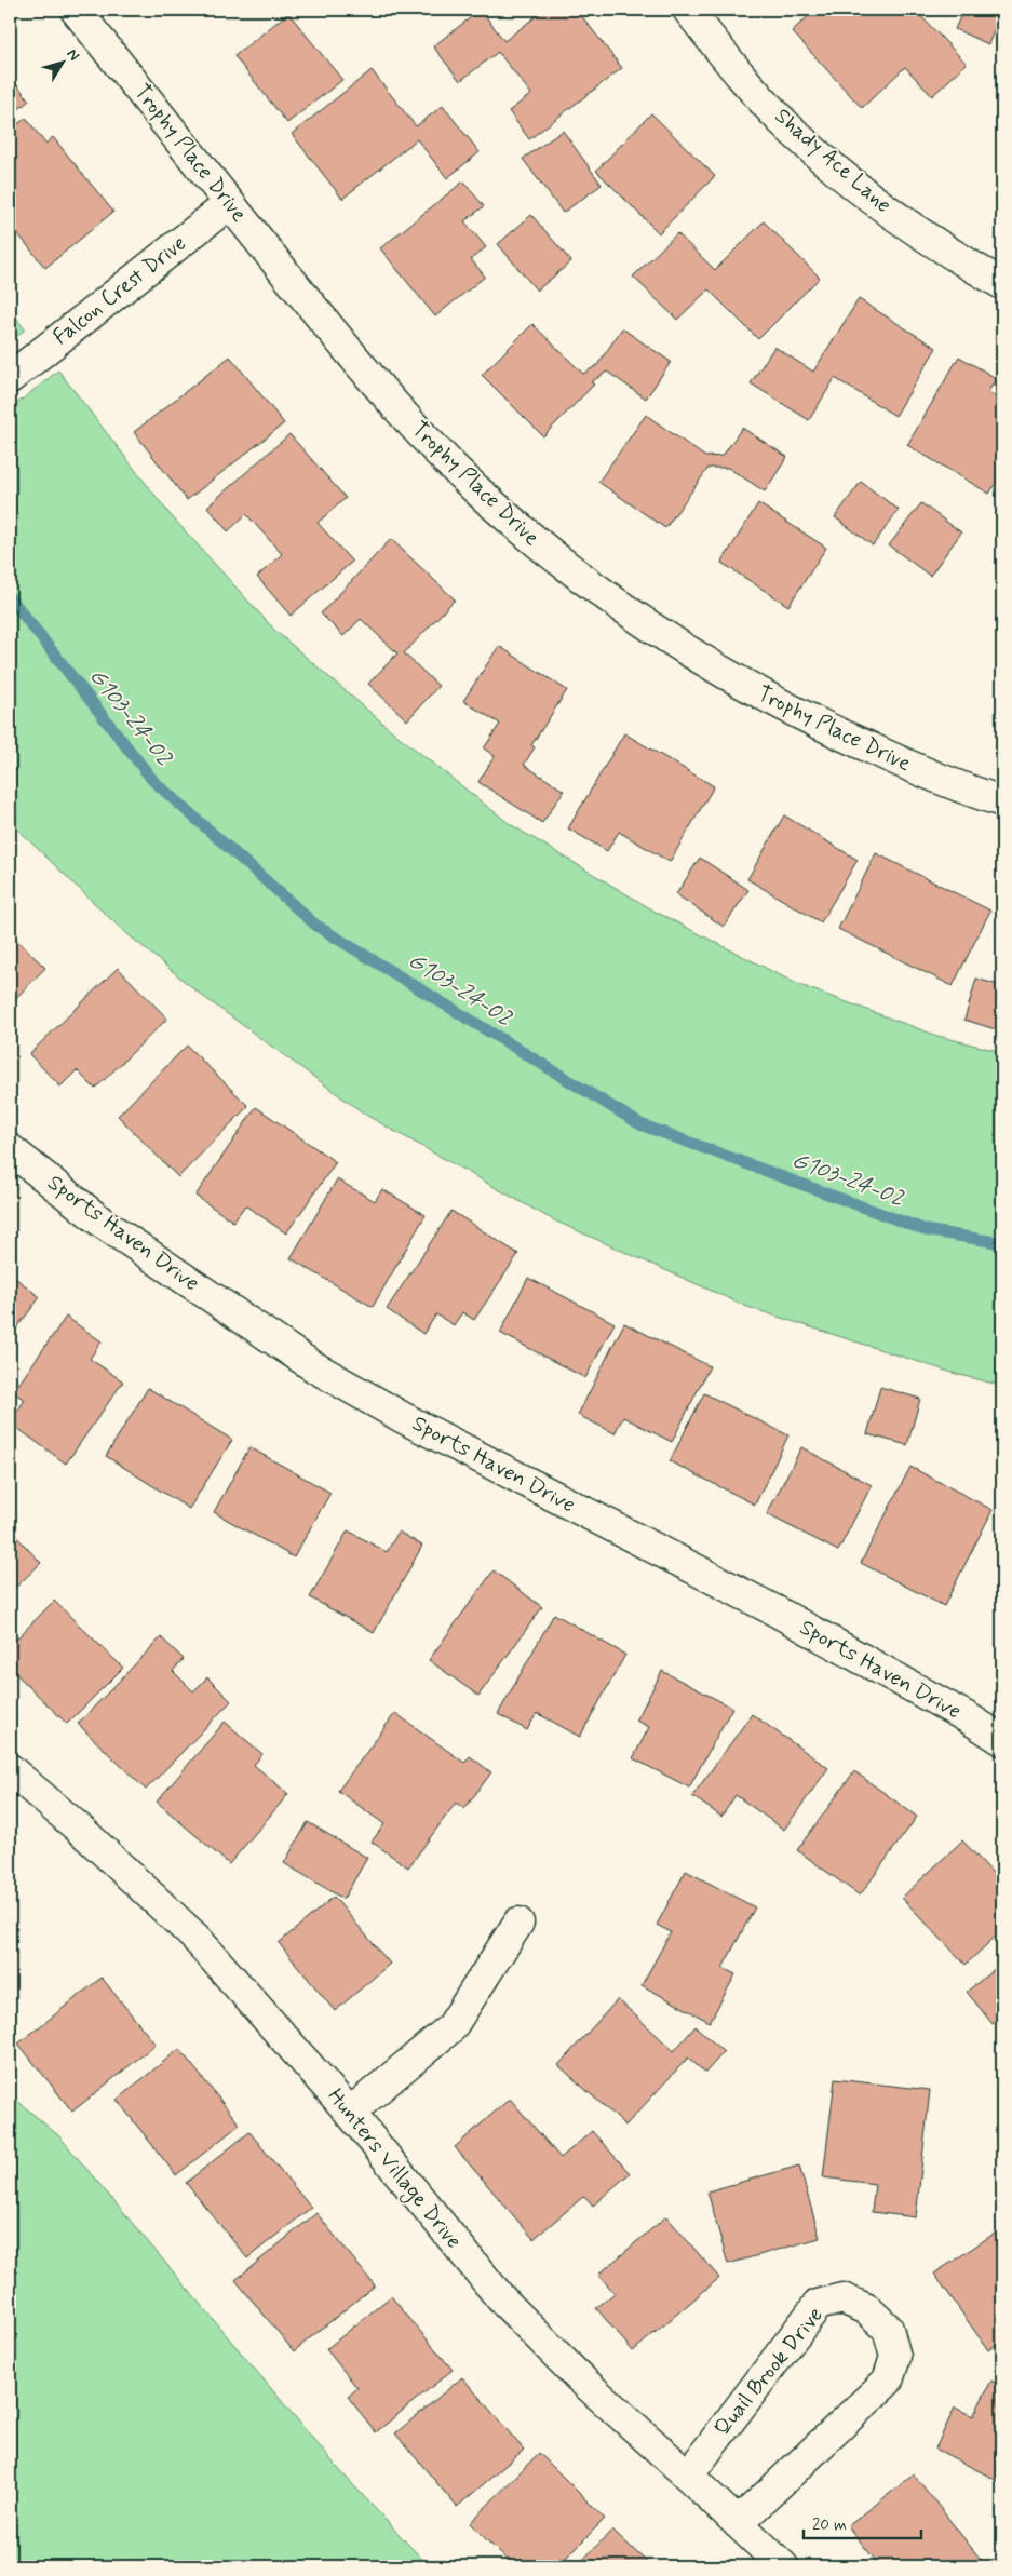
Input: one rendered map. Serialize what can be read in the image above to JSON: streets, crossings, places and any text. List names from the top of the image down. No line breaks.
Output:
{"streets":{"street":["Trophy Place Drive","Shady Ace Lane","Falcon Crest Drive","Sports Haven Drive","Hunters Village Drive","Quail Brook Drive"]},"crossings":[["Trophy Place Drive","Falcon Crest Drive"],["Hunters Village Drive","Quail Brook Drive"]],"water":["G103-24-02"],"scale_bar":"20 m","north":"top right"}
